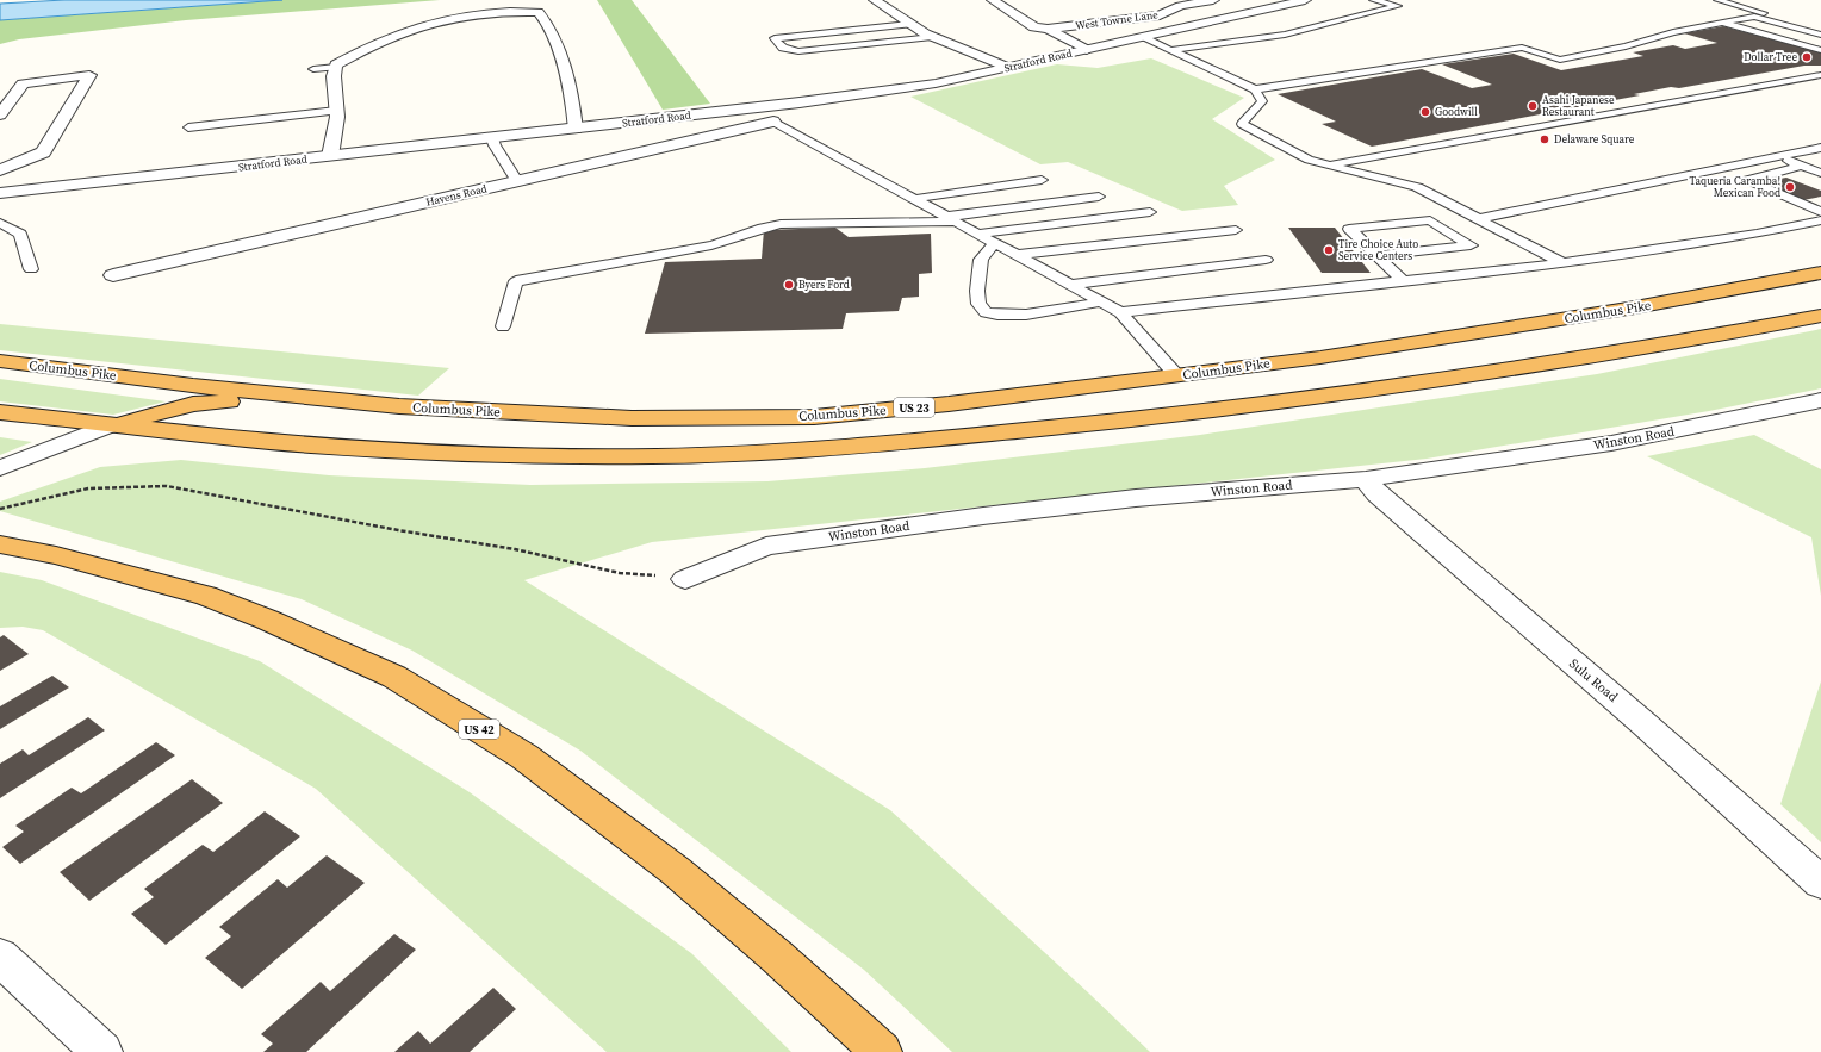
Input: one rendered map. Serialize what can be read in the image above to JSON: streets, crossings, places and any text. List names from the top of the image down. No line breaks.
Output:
{"streets":{"highway":["Columbus Pike","US 23","US 42"],"street":["West Towne Lane","Stratford Road","Havens Road","Winston Road","Sulu Road"]},"crossings":[["West Towne Lane","Stratford Road"],["Winston Road","Sulu Road"]],"places":["Dollar Tree","Asahi Japanese Restaurant","Goodwill","Delaware Square","Taqueria Caramba! Mexican Food","Tire Choice Auto Service Centers","Byers Ford"]}
